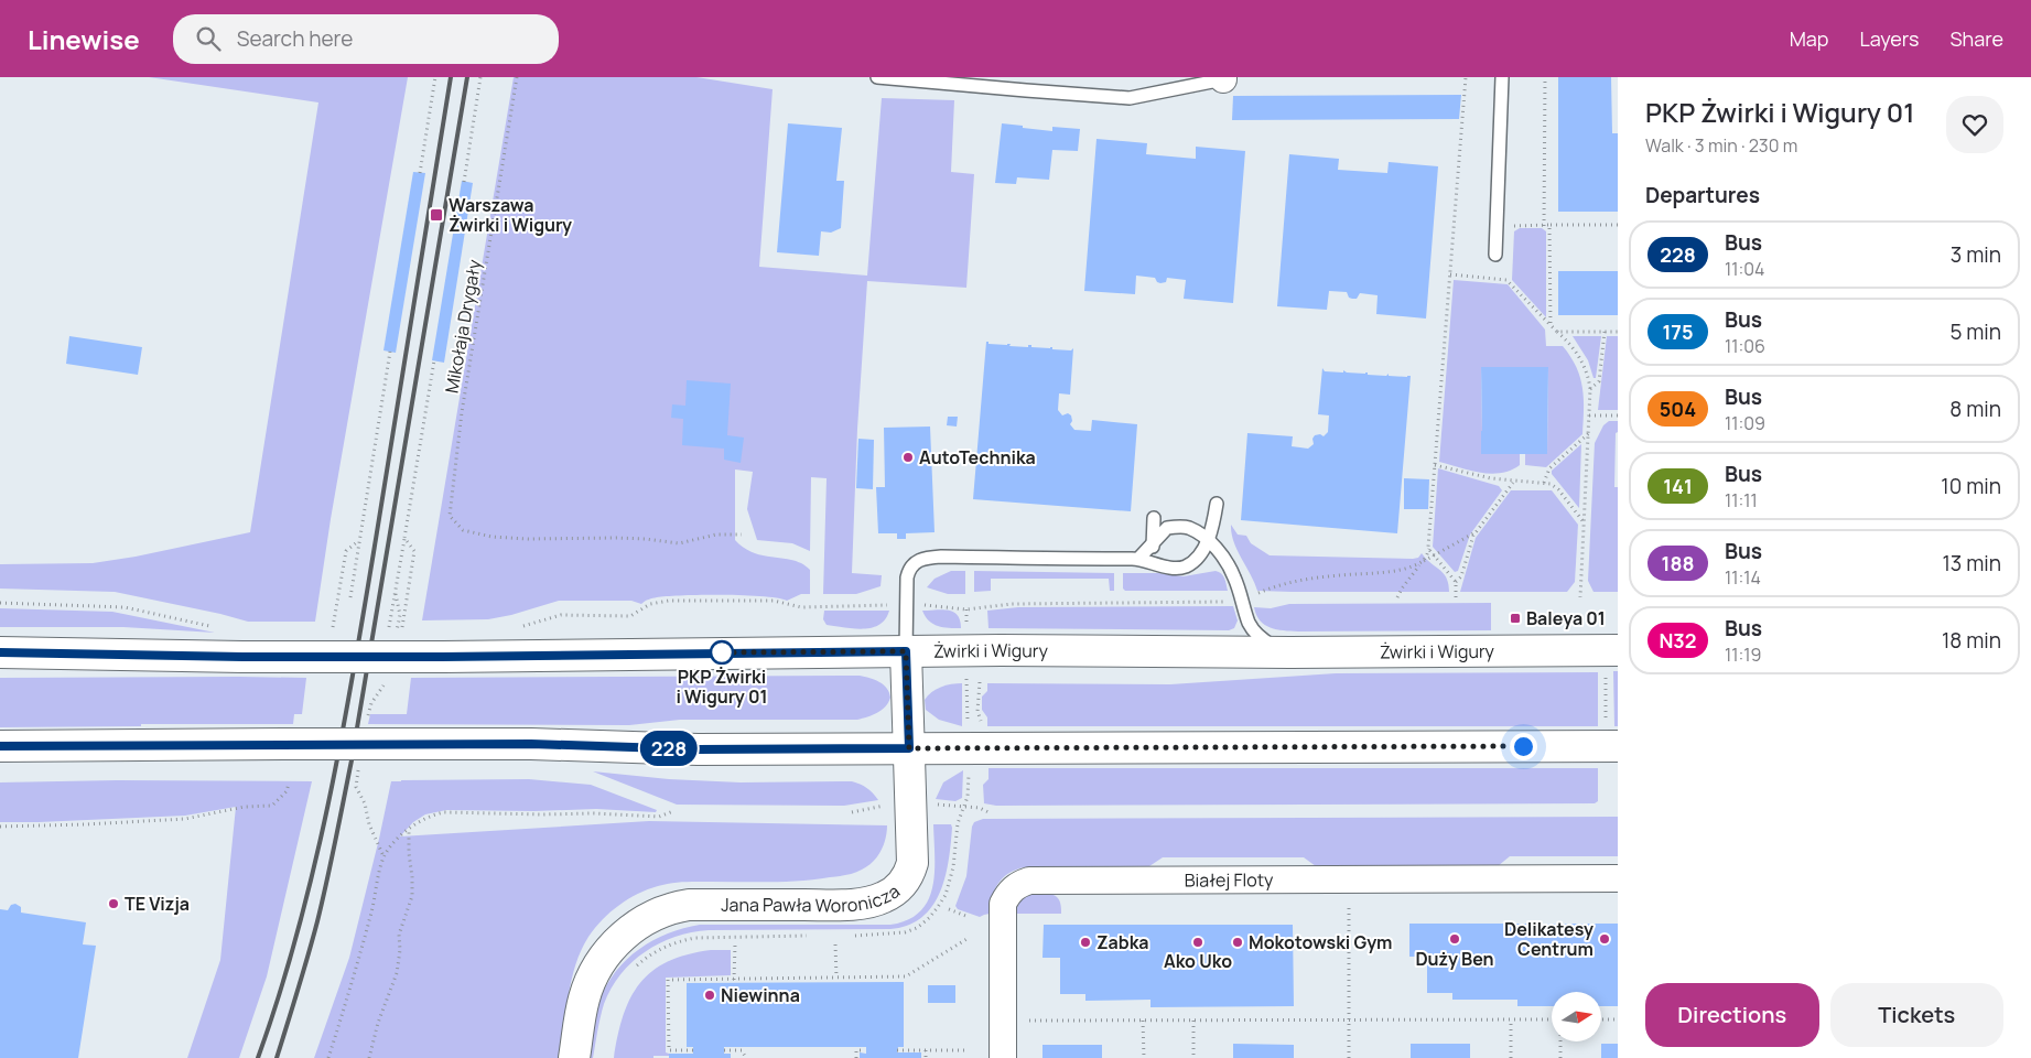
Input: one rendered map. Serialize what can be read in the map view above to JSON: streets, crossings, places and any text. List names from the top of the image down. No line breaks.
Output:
{"streets":{"main road":["Żwirki i Wigury","Jana Pawła Woronicza"],"street":["Białej Floty"],"path":["Mikołaja Drygały"]},"crossings":[["Żwirki i Wigury","Jana Pawła Woronicza"]],"places":{"transit":["Warszawa Żwirki i Wigury","Baleya 01"],"other":["AutoTechnika","PKP Żwirki i Wigury 01","TE Vizja","Duży Ben","Delikatesy Centrum","Zabka","Ako Uko","Mokotowski Gym","Niewinna"]},"lines":["bus line 228"],"north":"right","page":{"header":"Linewise","search":"Search here","nav":["Map","Layers","Share"],"on_map":"228","heading":[["PKP Żwirki i Wigury 01","Walk · 3 min · 230 m"],"Departures"],"list":[{"mark":"228","name":"Bus","note":"11:04","value":"3 min"},{"mark":"175","name":"Bus","note":"11:06","value":"5 min"},{"mark":"504","name":"Bus","note":"11:09","value":"8 min"},{"mark":"141","name":"Bus","note":"11:11","value":"10 min"},{"mark":"188","name":"Bus","note":"11:14","value":"13 min"},{"mark":"N32","name":"Bus","note":"11:19","value":"18 min"}],"buttons":["Directions","Tickets"]}}
